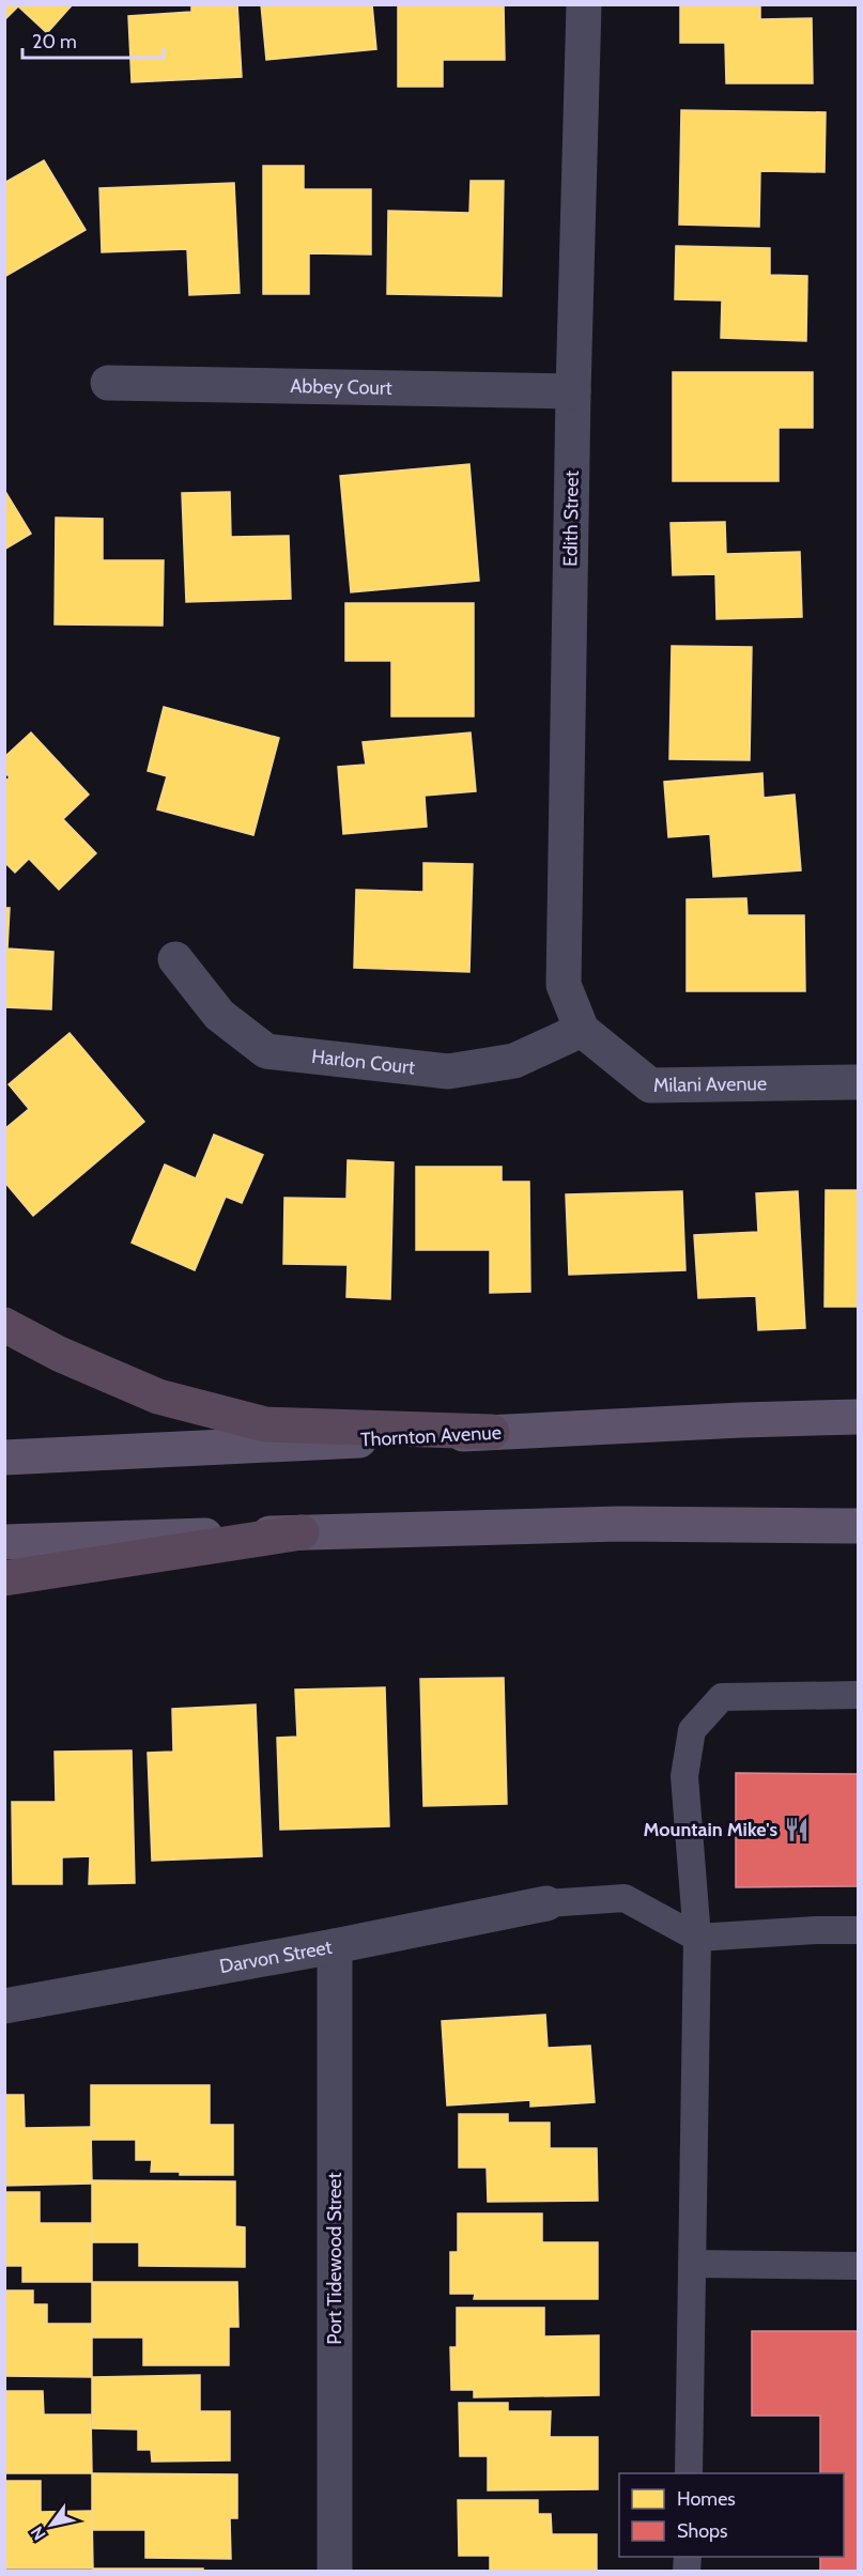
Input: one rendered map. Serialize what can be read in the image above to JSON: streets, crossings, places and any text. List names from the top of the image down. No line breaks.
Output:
{"streets":{"main road":["Thornton Avenue"],"street":["Abbey Court","Edith Street","Harlon Court","Milani Avenue","Darvon Street","Port Tidewood Street"]},"crossings":[["Abbey Court","Edith Street"],["Edith Street","Harlon Court"],["Edith Street","Milani Avenue"],["Harlon Court","Milani Avenue"],["Darvon Street","Port Tidewood Street"]],"places":{"restaurant":["Mountain Mike's"]},"legend":["Homes","Shops"],"scale_bar":"20 m","north":"bottom left"}
